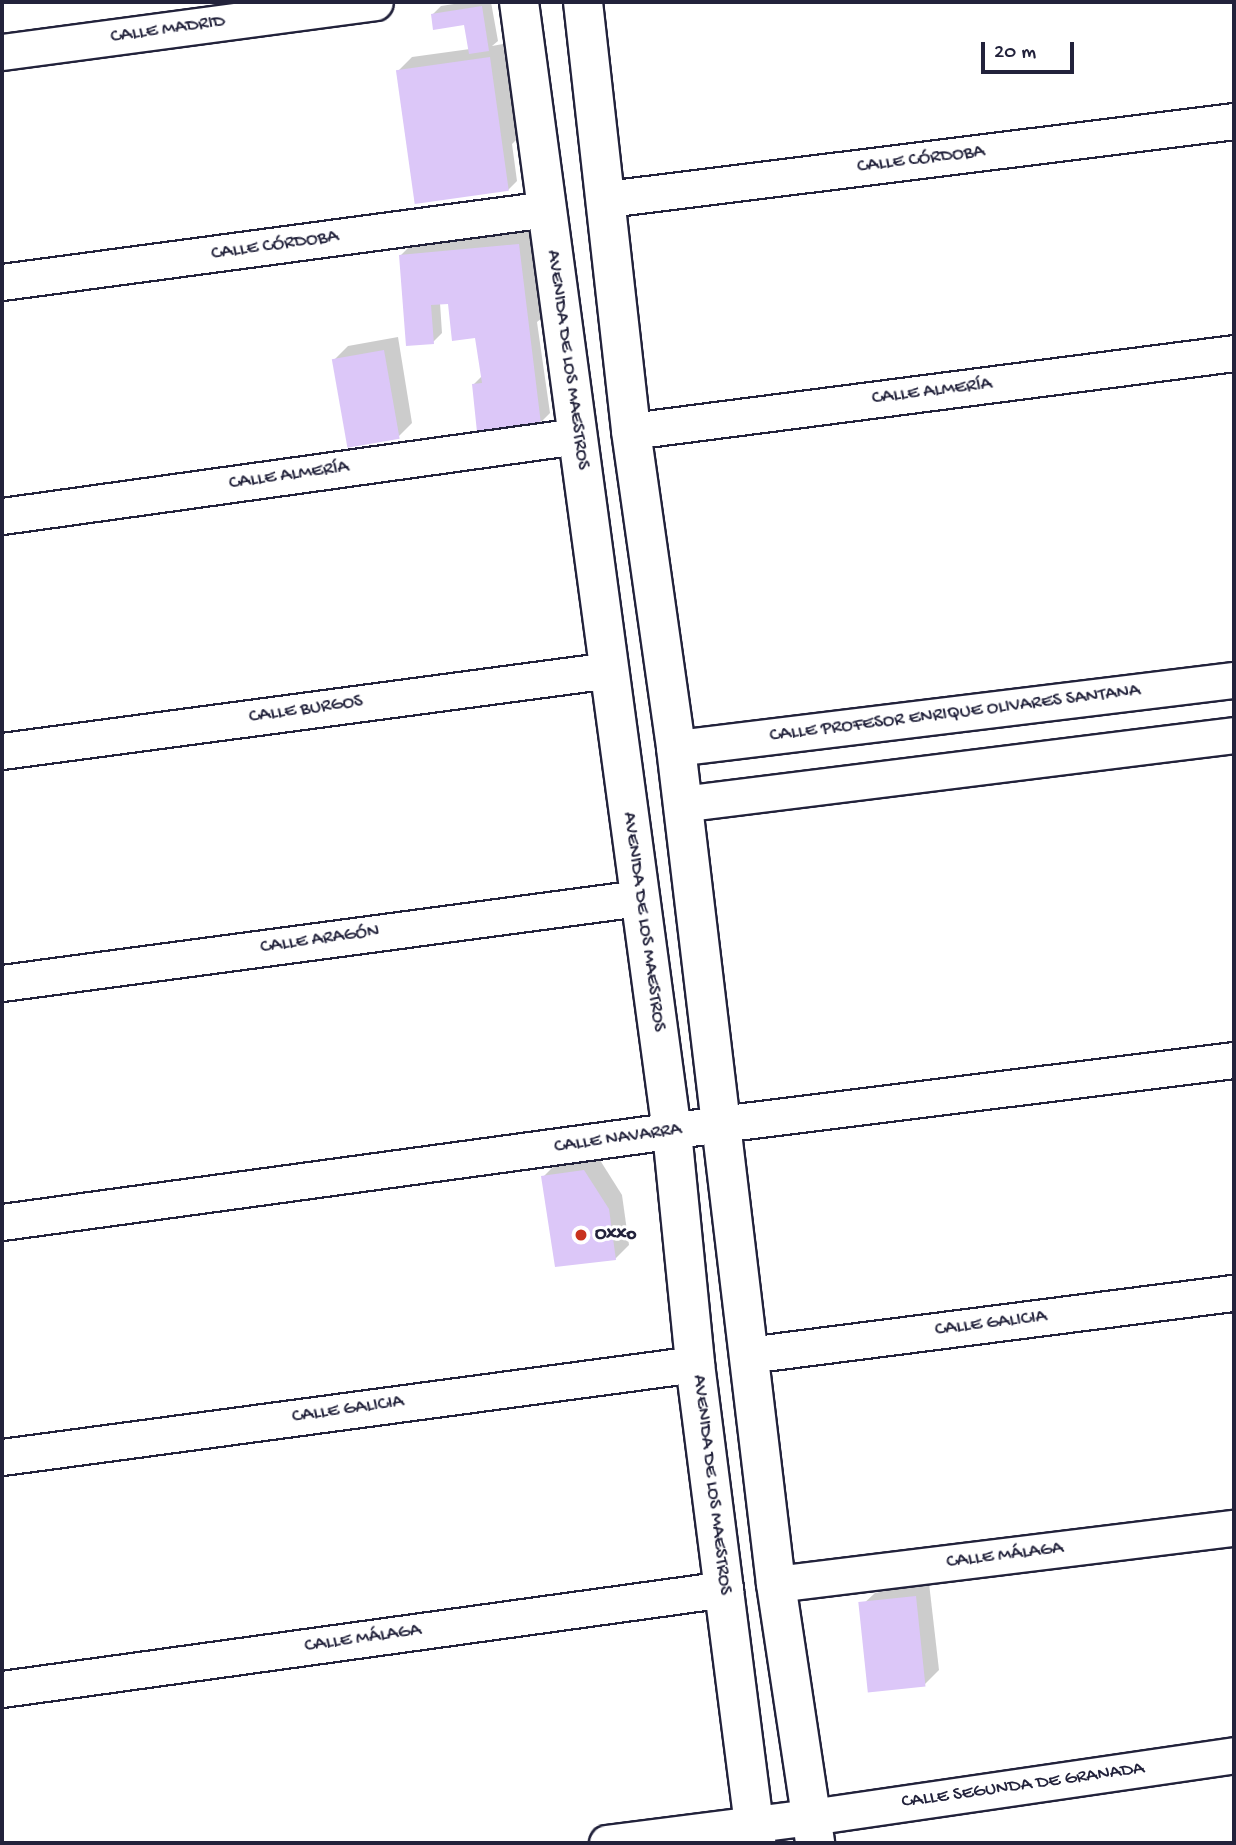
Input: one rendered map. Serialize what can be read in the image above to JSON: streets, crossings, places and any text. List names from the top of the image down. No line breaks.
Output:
{"streets":{"main road":["AVENIDA DE LOS MAESTROS"],"street":["CALLE MADRID","CALLE CÓRDOBA","CALLE ALMERÍA","CALLE BURGOS","CALLE PROFESOR ENRIQUE OLIVARES SANTANA","CALLE ARAGÓN","CALLE NAVARRA","CALLE GALICIA","CALLE MÁLAGA","CALLE SEGUNDA DE GRANADA"]},"crossings":[["CALLE CÓRDOBA","AVENIDA DE LOS MAESTROS"],["AVENIDA DE LOS MAESTROS","CALLE ALMERÍA"],["AVENIDA DE LOS MAESTROS","CALLE BURGOS"],["AVENIDA DE LOS MAESTROS","CALLE ARAGÓN"],["AVENIDA DE LOS MAESTROS","CALLE NAVARRA"],["AVENIDA DE LOS MAESTROS","CALLE GALICIA"],["AVENIDA DE LOS MAESTROS","CALLE MÁLAGA"],["AVENIDA DE LOS MAESTROS","CALLE SEGUNDA DE GRANADA"]],"places":["Oxxo"],"scale_bar":"20 m"}
